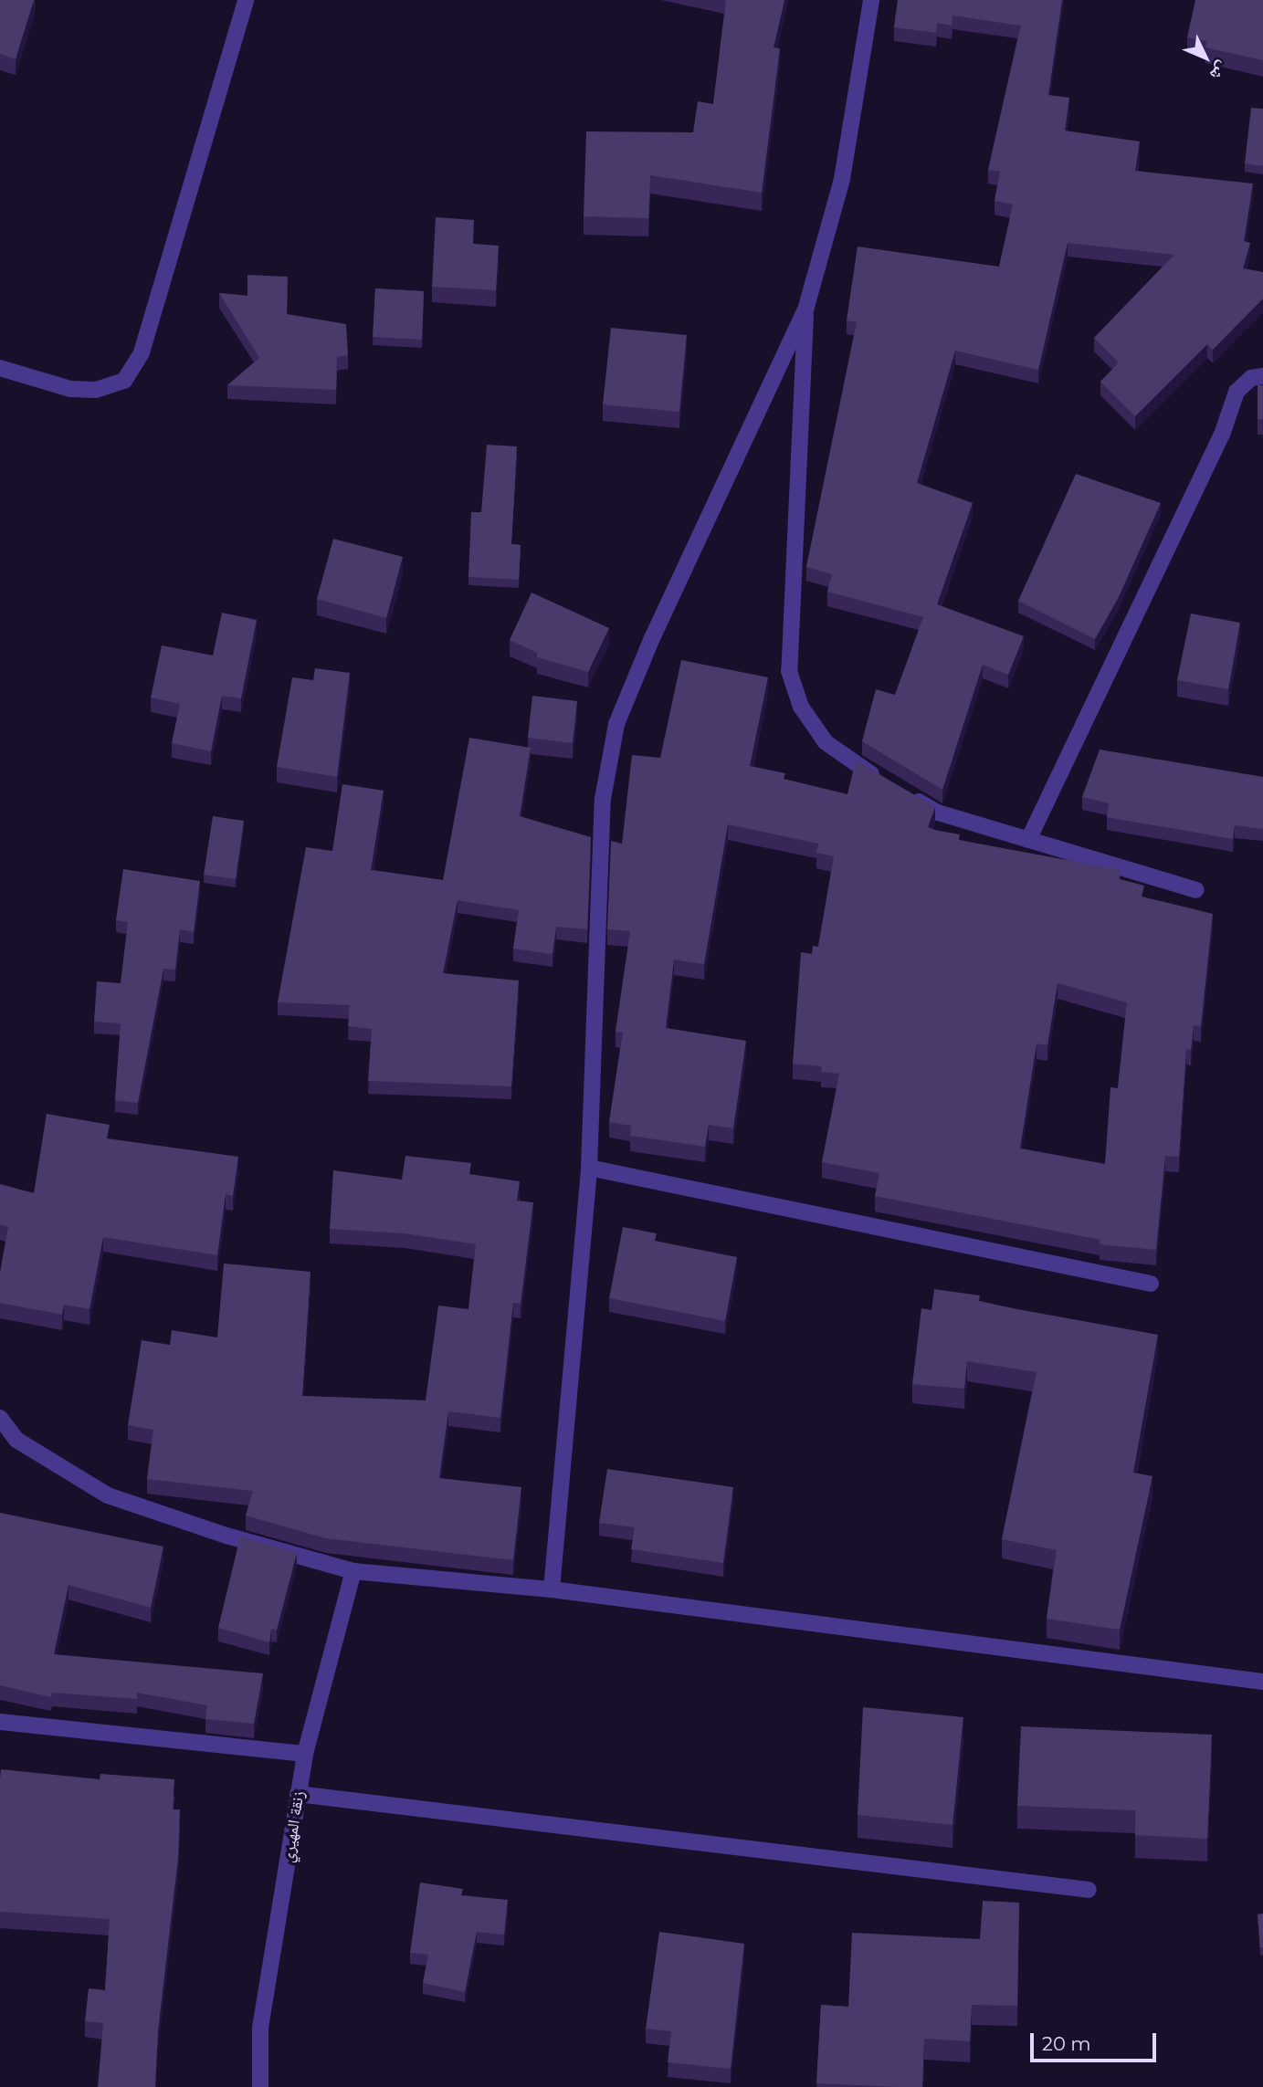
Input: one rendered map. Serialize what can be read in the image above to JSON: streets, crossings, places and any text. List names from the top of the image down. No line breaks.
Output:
{"streets":{"street":["زنقة المهيري"]},"scale_bar":"20 m","north":"bottom right"}
